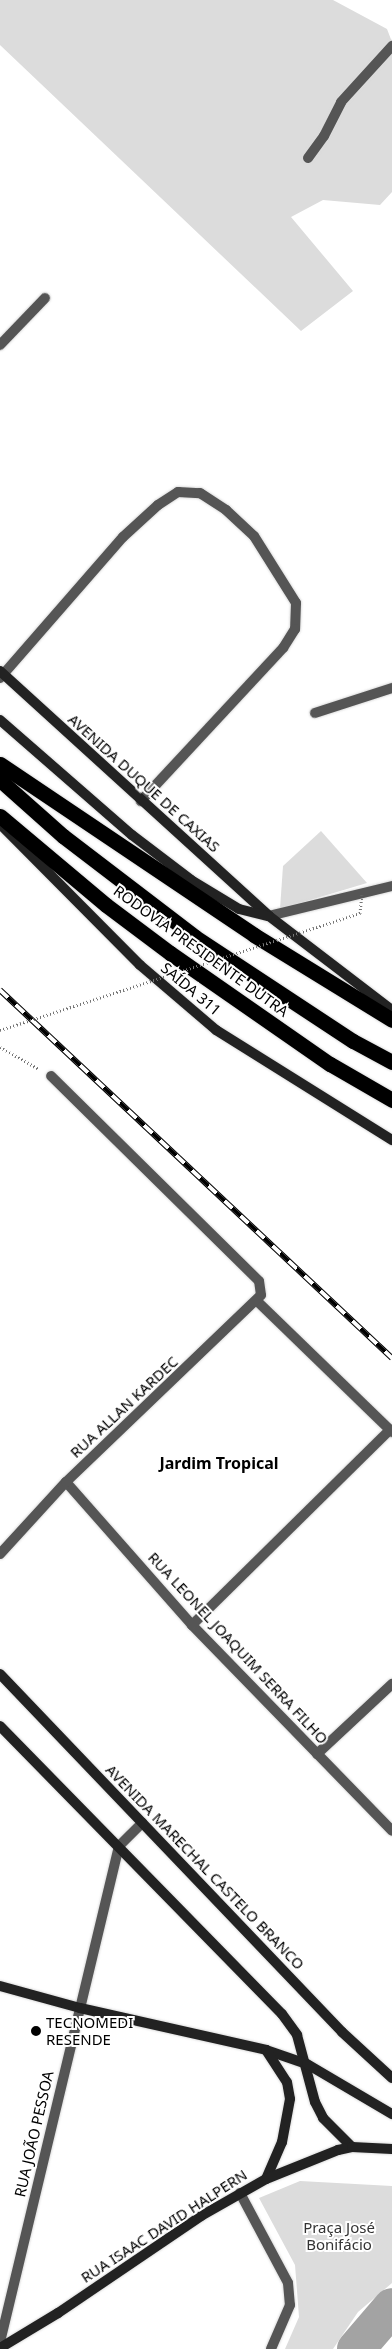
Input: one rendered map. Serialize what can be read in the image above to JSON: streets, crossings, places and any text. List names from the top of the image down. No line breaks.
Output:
{"streets":{"highway":["RODOVIA PRESIDENTE DUTRA"],"street":["AVENIDA DUQUE DE CAXIAS","SAÍDA 311","RUA ALLAN KARDEC","RUA LEONEL JOAQUIM SERRA FILHO","AVENIDA MARECHAL CASTELO BRANCO","RUA JOÃO PESSOA","RUA ISAAC DAVID HALPERN"]},"crossings":[["RUA ALLAN KARDEC","RUA LEONEL JOAQUIM SERRA FILHO"]],"districts":["Jardim Tropical"],"parks":["Praça José Bonifácio"],"places":["TECNOMEDI RESENDE"]}
